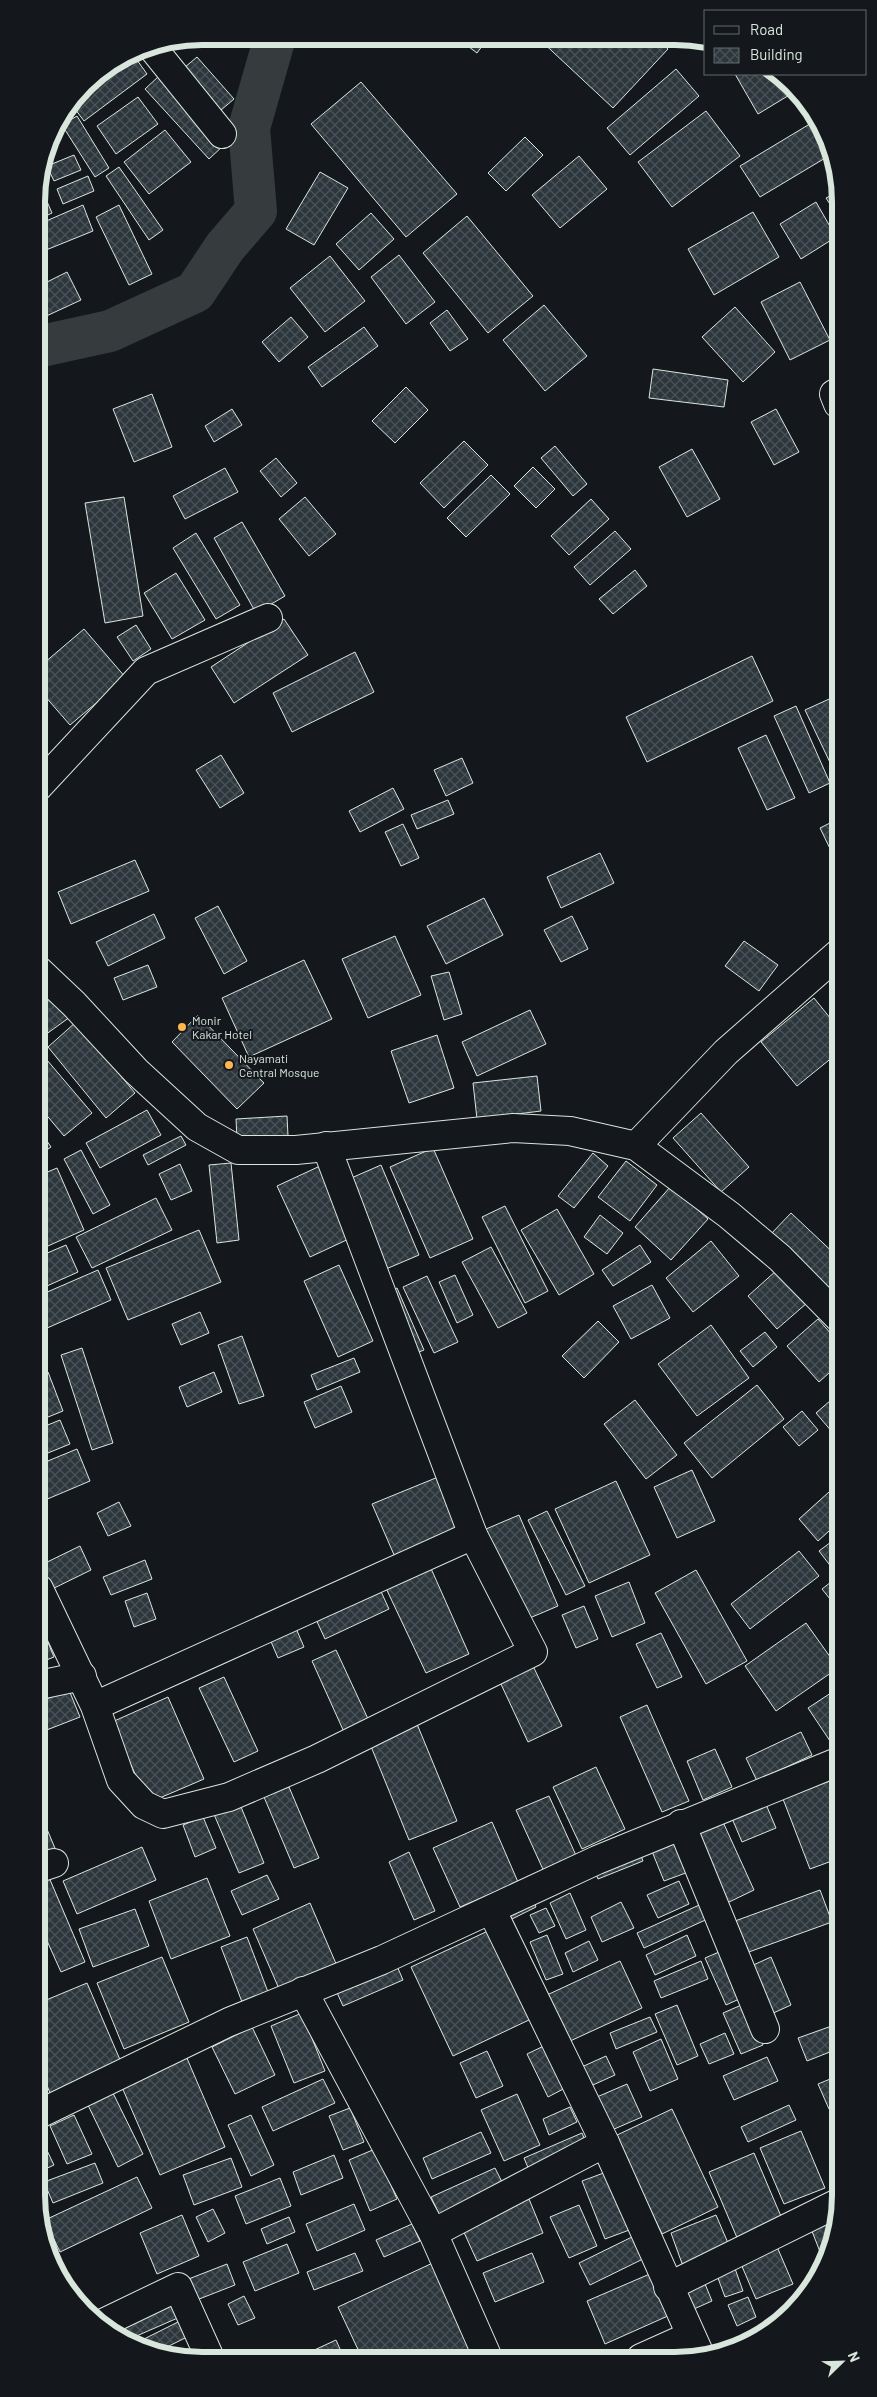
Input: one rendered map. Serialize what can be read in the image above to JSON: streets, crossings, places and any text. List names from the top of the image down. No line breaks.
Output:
{"places":["Monir Kakar Hotel","Nayamati Central Mosque"],"legend":["Road","Building"],"north":"top right"}
